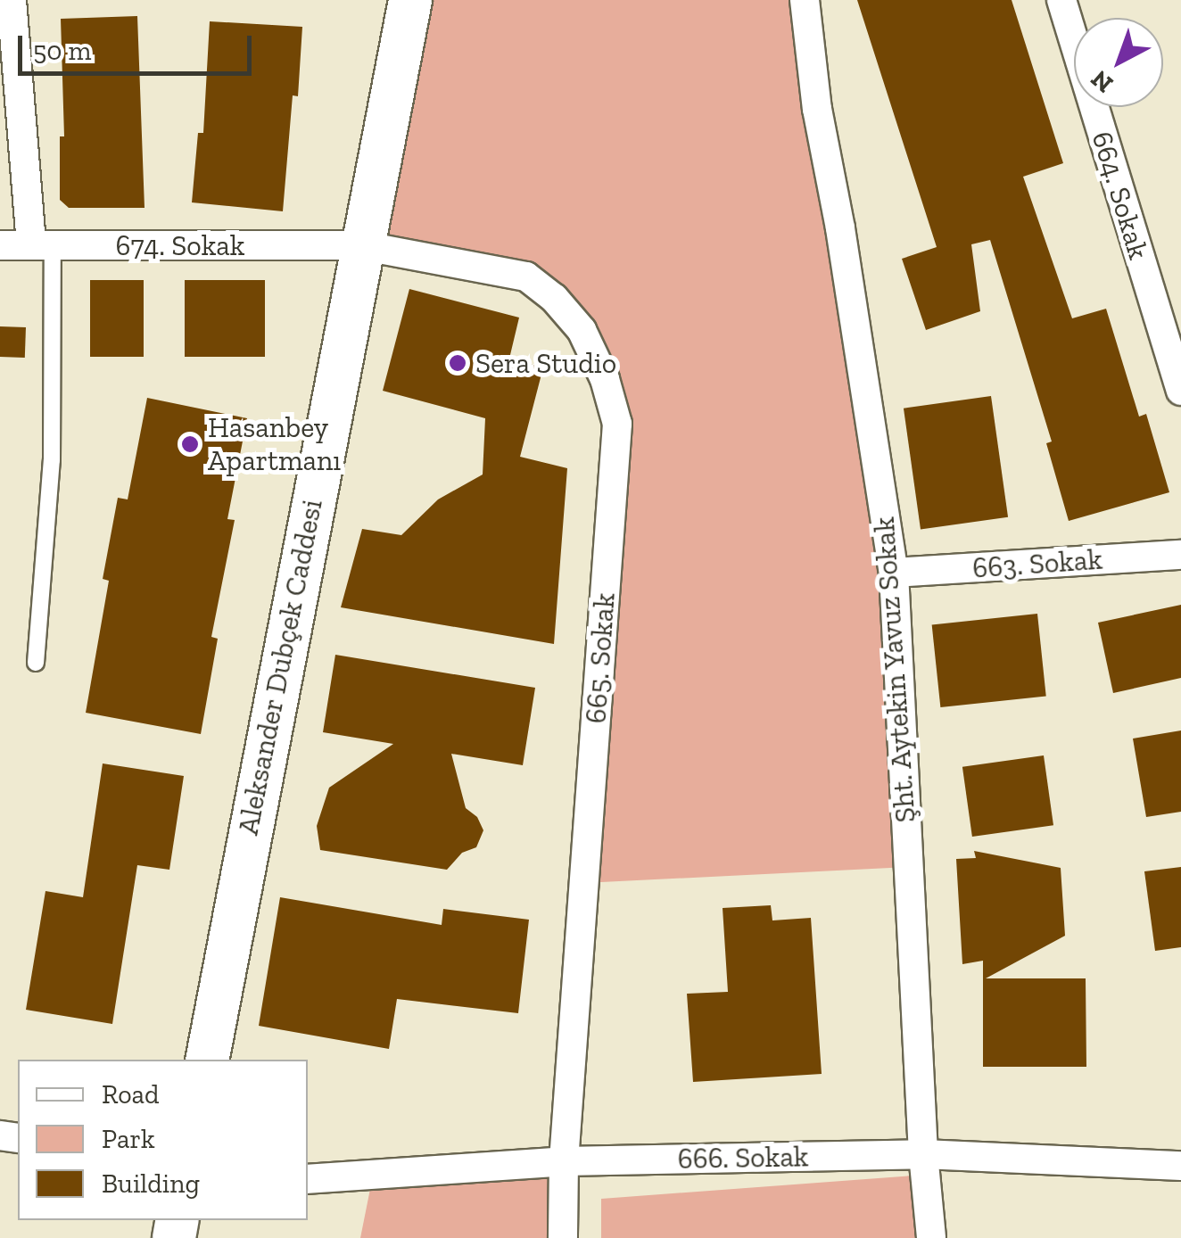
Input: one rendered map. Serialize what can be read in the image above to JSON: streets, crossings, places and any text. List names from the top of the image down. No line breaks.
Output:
{"streets":{"main road":["Aleksander Dubçek Caddesi"],"street":["664. Sokak","674. Sokak","663. Sokak","665. Sokak","Şht. Aytekin Yavuz Sokak","666. Sokak"]},"crossings":[["674. Sokak","665. Sokak"],["674. Sokak","Aleksander Dubçek Caddesi"],["663. Sokak","Şht. Aytekin Yavuz Sokak"],["665. Sokak","Aleksander Dubçek Caddesi"],["665. Sokak","666. Sokak"],["Şht. Aytekin Yavuz Sokak","666. Sokak"]],"places":["Sera Studio","Hasanbey Apartmanı"],"legend":["Road","Park","Building"],"scale_bar":"50 m","north":"bottom left"}
